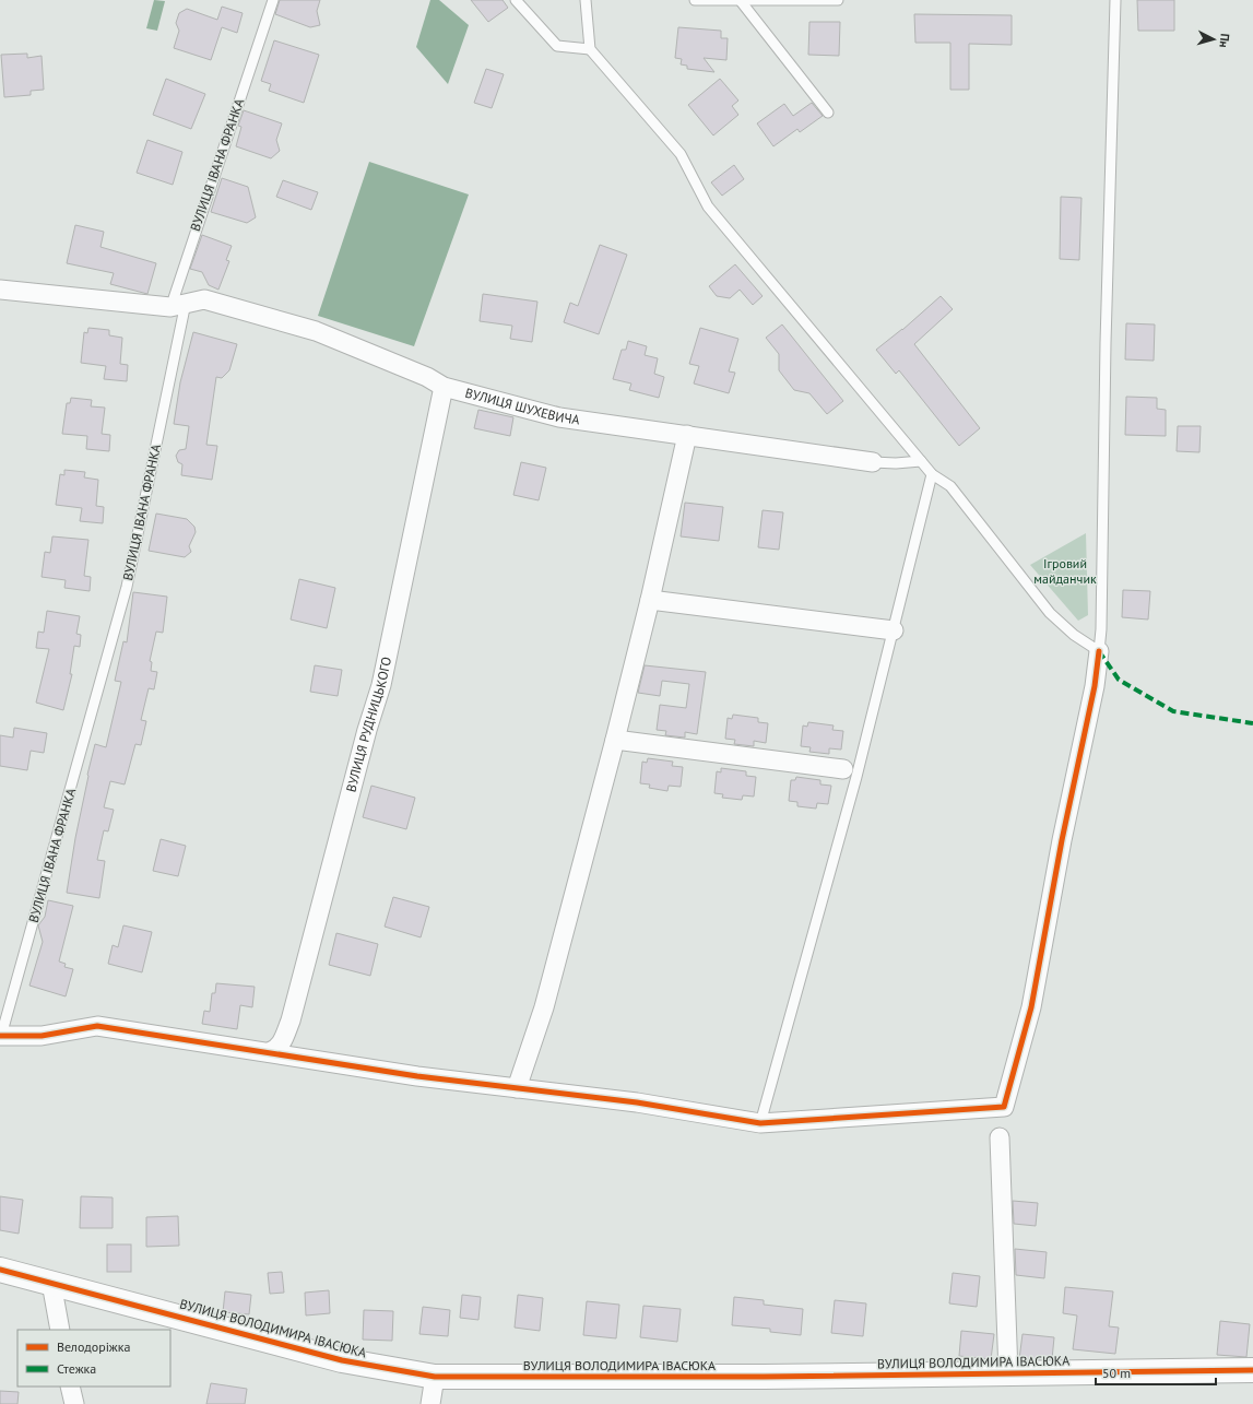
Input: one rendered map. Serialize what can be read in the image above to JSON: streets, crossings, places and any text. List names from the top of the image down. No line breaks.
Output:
{"streets":{"street":["ВУЛИЦЯ ШУХЕВИЧА","ВУЛИЦЯ РУДНИЦЬКОГО","ВУЛИЦЯ ВОЛОДИМИРА ІВАСЮКА"],"lane":["ВУЛИЦЯ ІВАНА ФРАНКА"]},"crossings":[["ВУЛИЦЯ ІВАНА ФРАНКА","ВУЛИЦЯ ШУХЕВИЧА"],["ВУЛИЦЯ ШУХЕВИЧА","ВУЛИЦЯ РУДНИЦЬКОГО"]],"parks":["Ігровий майданчик"],"legend":["Велодоріжка","Стежка"],"scale_bar":"50 m","north":"right"}
